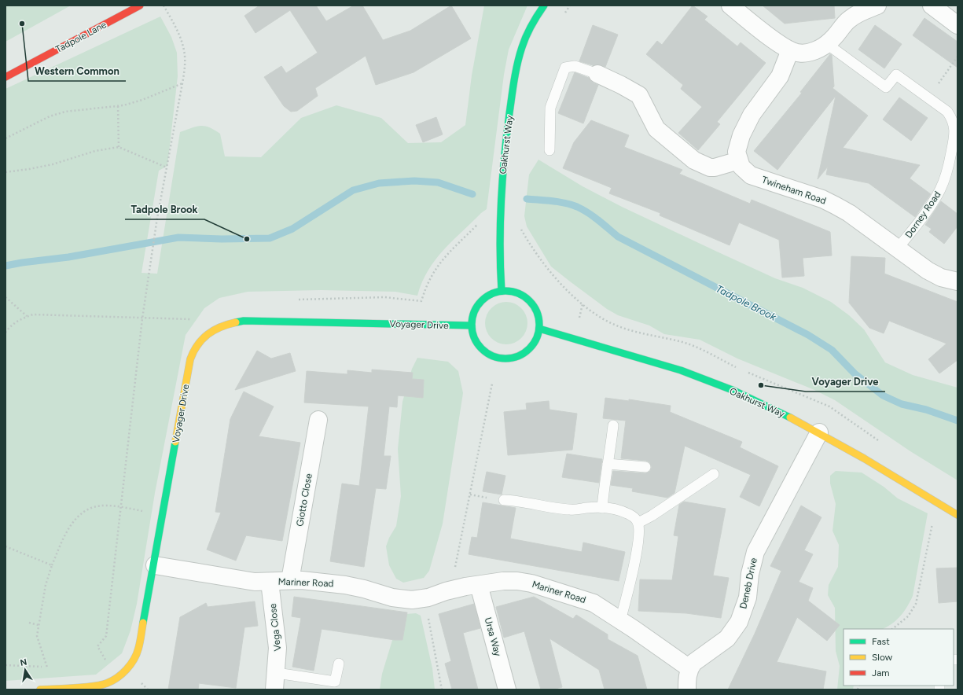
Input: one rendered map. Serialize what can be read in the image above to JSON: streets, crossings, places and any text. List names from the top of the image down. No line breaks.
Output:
{"streets":{"street":["Tadpole Lane","Oakhurst Way","Twineham Road","Voyager Drive","Giotto Close","Mariner Road","Deneb Drive","Vega Close","Ursa Way"],"lane":["Dorney Road"]},"crossings":[["Oakhurst Way","Voyager Drive"],["Oakhurst Way","Deneb Drive"],["Twineham Road","Dorney Road"],["Voyager Drive","Mariner Road"],["Giotto Close","Mariner Road"],["Mariner Road","Deneb Drive"],["Mariner Road","Vega Close"],["Mariner Road","Ursa Way"]],"water":["Tadpole Brook"],"places":["Western Common","Tadpole Brook","Voyager Drive"],"legend":["Fast","Slow","Jam"],"north":"top"}
